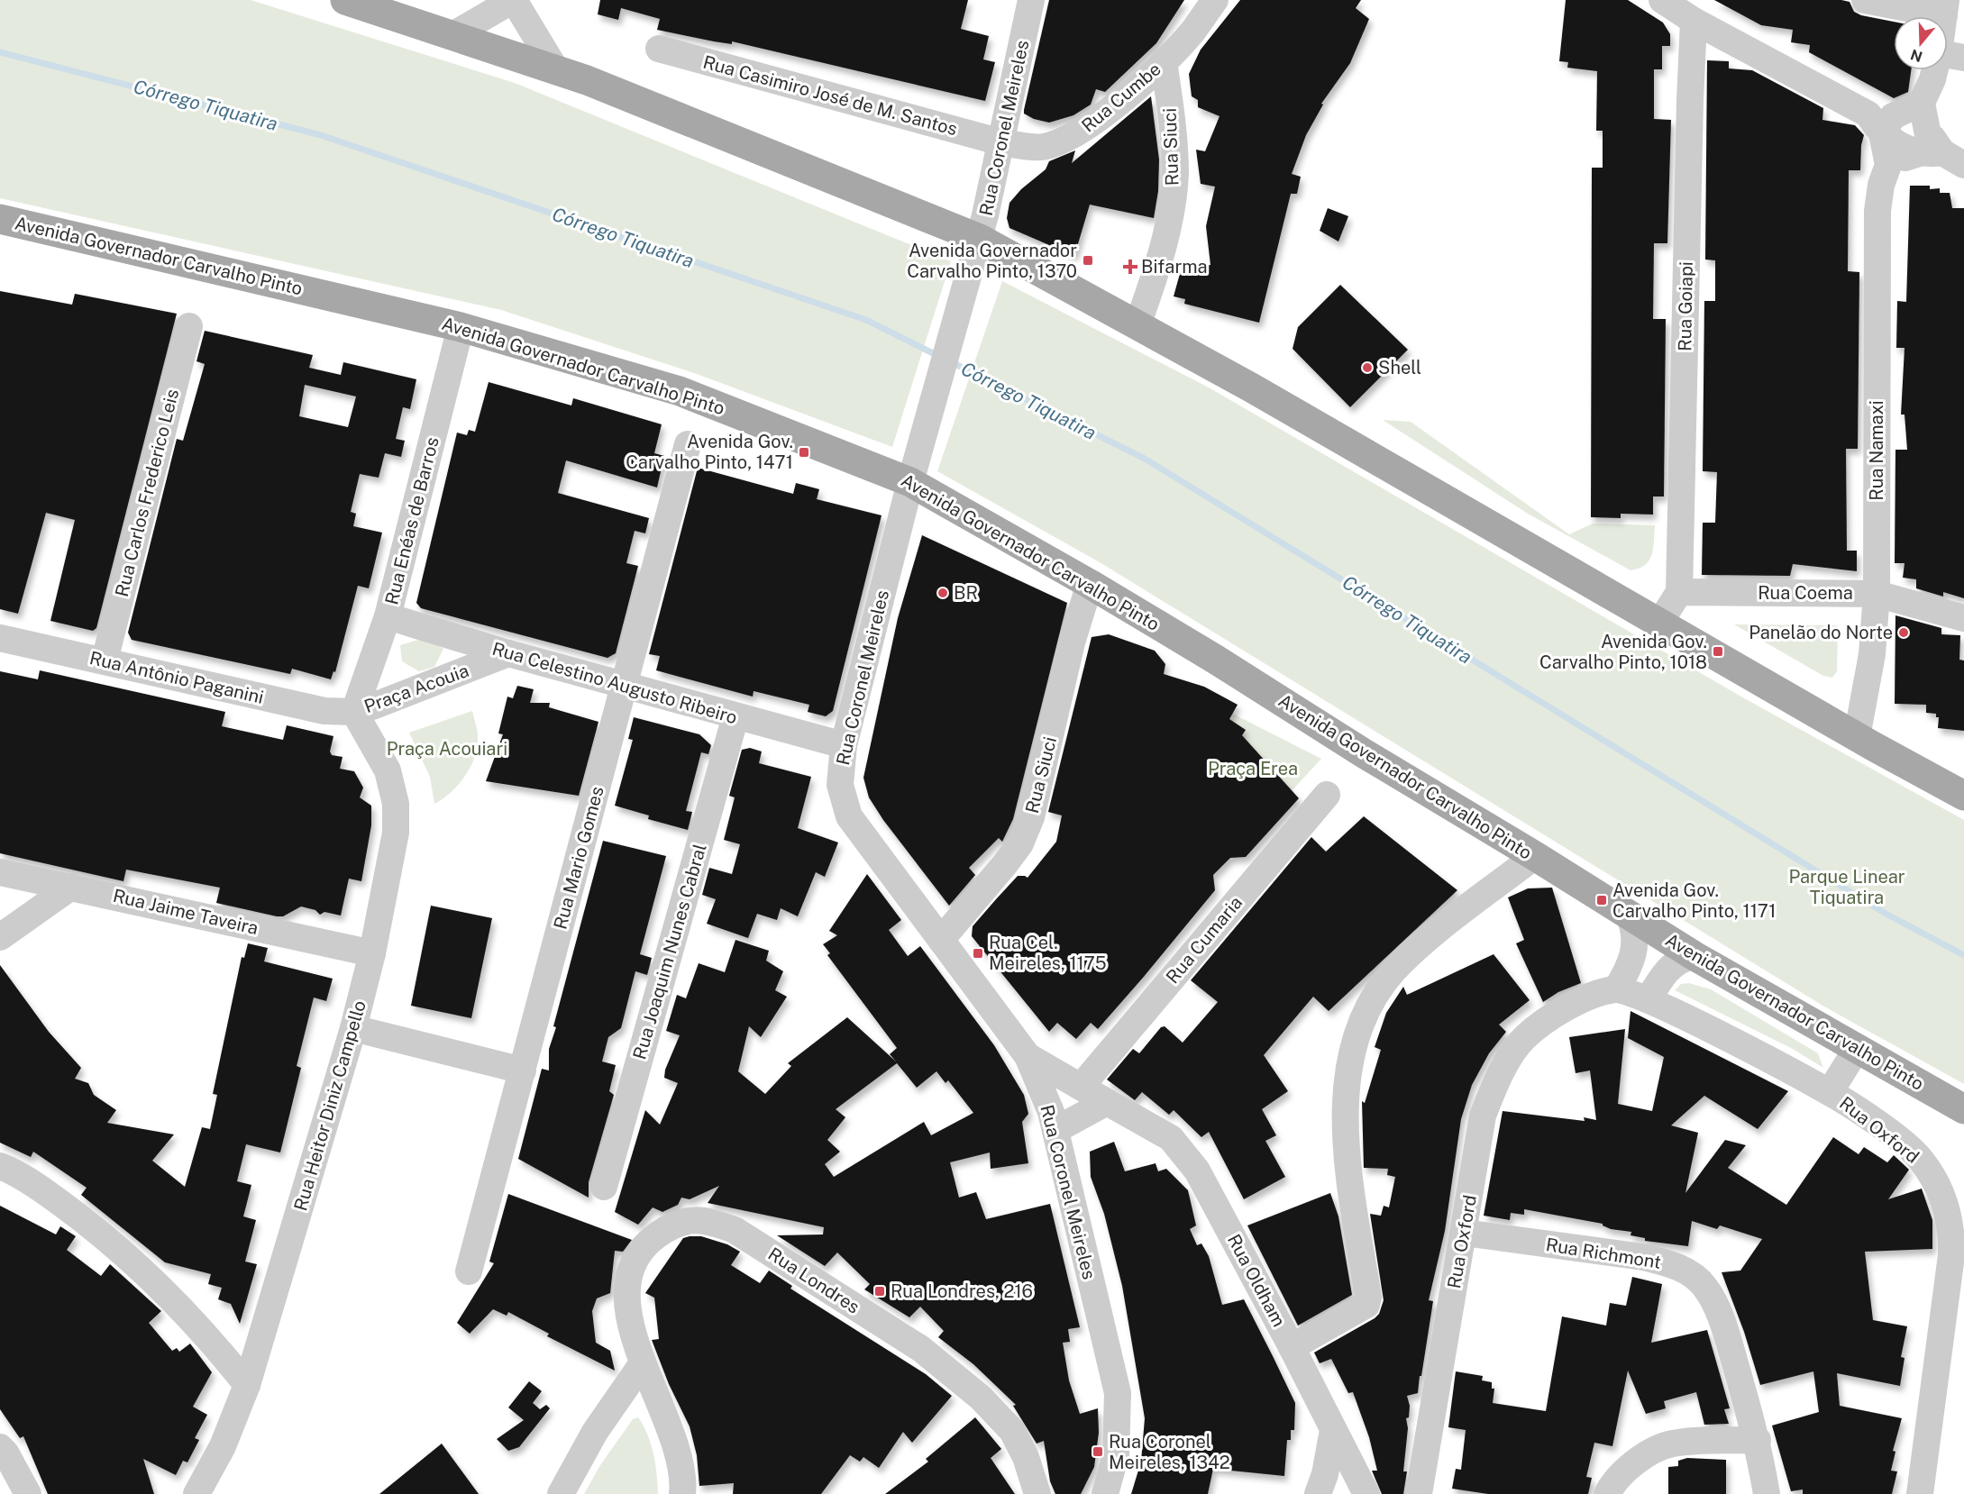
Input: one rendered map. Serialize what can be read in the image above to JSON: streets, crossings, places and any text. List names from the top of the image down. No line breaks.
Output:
{"streets":{"main road":["Avenida Governador Carvalho Pinto"],"street":["Rua Casimiro José de M. Santos","Rua Cumbe","Rua Coronel Meireles","Rua Siuci","Rua Goiapi","Rua Namaxi","Rua Carlos Frederico Leis","Rua Enéas de Barros","Rua Coema","Rua Antônio Paganini","Rua Celestino Augusto Ribeiro","Praça Acouia","Rua Mario Gomes","Rua Jaime Taveira","Rua Cumaria","Rua Joaquim Nunes Cabral","Rua Heitor Diniz Campello","Rua Oxford","Rua Richmont","Rua Londres","Rua Oldham"]},"crossings":[["Rua Casimiro José de M. Santos","Rua Cumbe"],["Rua Casimiro José de M. Santos","Rua Coronel Meireles"],["Rua Cumbe","Rua Coronel Meireles"],["Rua Cumbe","Rua Siuci"],["Rua Coronel Meireles","Rua Siuci"],["Rua Coronel Meireles","Avenida Governador Carvalho Pinto"],["Rua Coronel Meireles","Rua Celestino Augusto Ribeiro"],["Rua Coronel Meireles","Rua Oldham"],["Rua Siuci","Avenida Governador Carvalho Pinto"],["Avenida Governador Carvalho Pinto","Rua Enéas de Barros"],["Rua Goiapi","Rua Coema"],["Rua Namaxi","Rua Coema"],["Rua Carlos Frederico Leis","Rua Antônio Paganini"],["Rua Enéas de Barros","Rua Antônio Paganini"],["Rua Enéas de Barros","Rua Celestino Augusto Ribeiro"],["Rua Enéas de Barros","Praça Acouia"],["Rua Enéas de Barros","Rua Heitor Diniz Campello"],["Rua Antônio Paganini","Praça Acouia"],["Rua Antônio Paganini","Rua Heitor Diniz Campello"],["Rua Celestino Augusto Ribeiro","Praça Acouia"],["Rua Celestino Augusto Ribeiro","Rua Mario Gomes"],["Rua Celestino Augusto Ribeiro","Rua Joaquim Nunes Cabral"],["Praça Acouia","Rua Heitor Diniz Campello"],["Rua Jaime Taveira","Rua Heitor Diniz Campello"],["Rua Cumaria","Rua Oldham"],["Rua Oxford","Rua Richmont"]],"water":["Córrego Tiquatira"],"parks":["Praça Acouiari","Praça Erea","Parque Linear Tiquatira"],"places":{"transit":["Avenida Governador Carvalho Pinto, 1370","Avenida Gov. Carvalho Pinto, 1471","Avenida Gov. Carvalho Pinto, 1018","Avenida Gov. Carvalho Pinto, 1171","Rua Cel. Meireles, 1175","Rua Londres, 216","Rua Coronel Meireles, 1342"],"health":["Bifarma"],"other":["Shell","BR","Panelão do Norte"]},"north":"bottom"}
